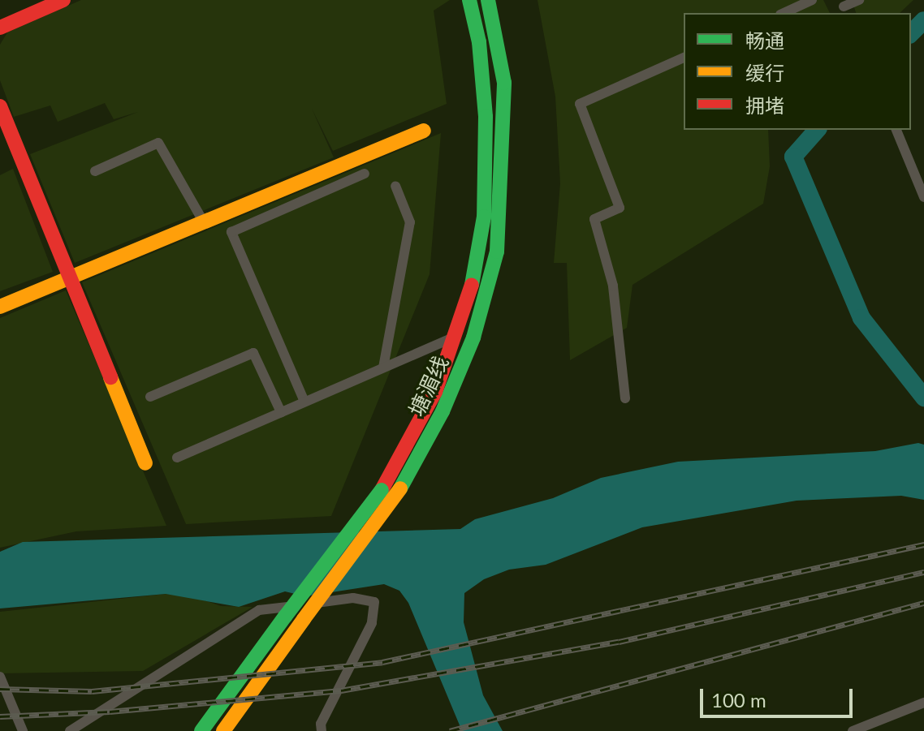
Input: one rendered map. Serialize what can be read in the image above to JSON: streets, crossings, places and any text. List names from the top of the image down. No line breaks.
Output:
{"streets":{"main road":["塘湄线"]},"legend":["畅通","缓行","拥堵"],"scale_bar":"100 m"}
